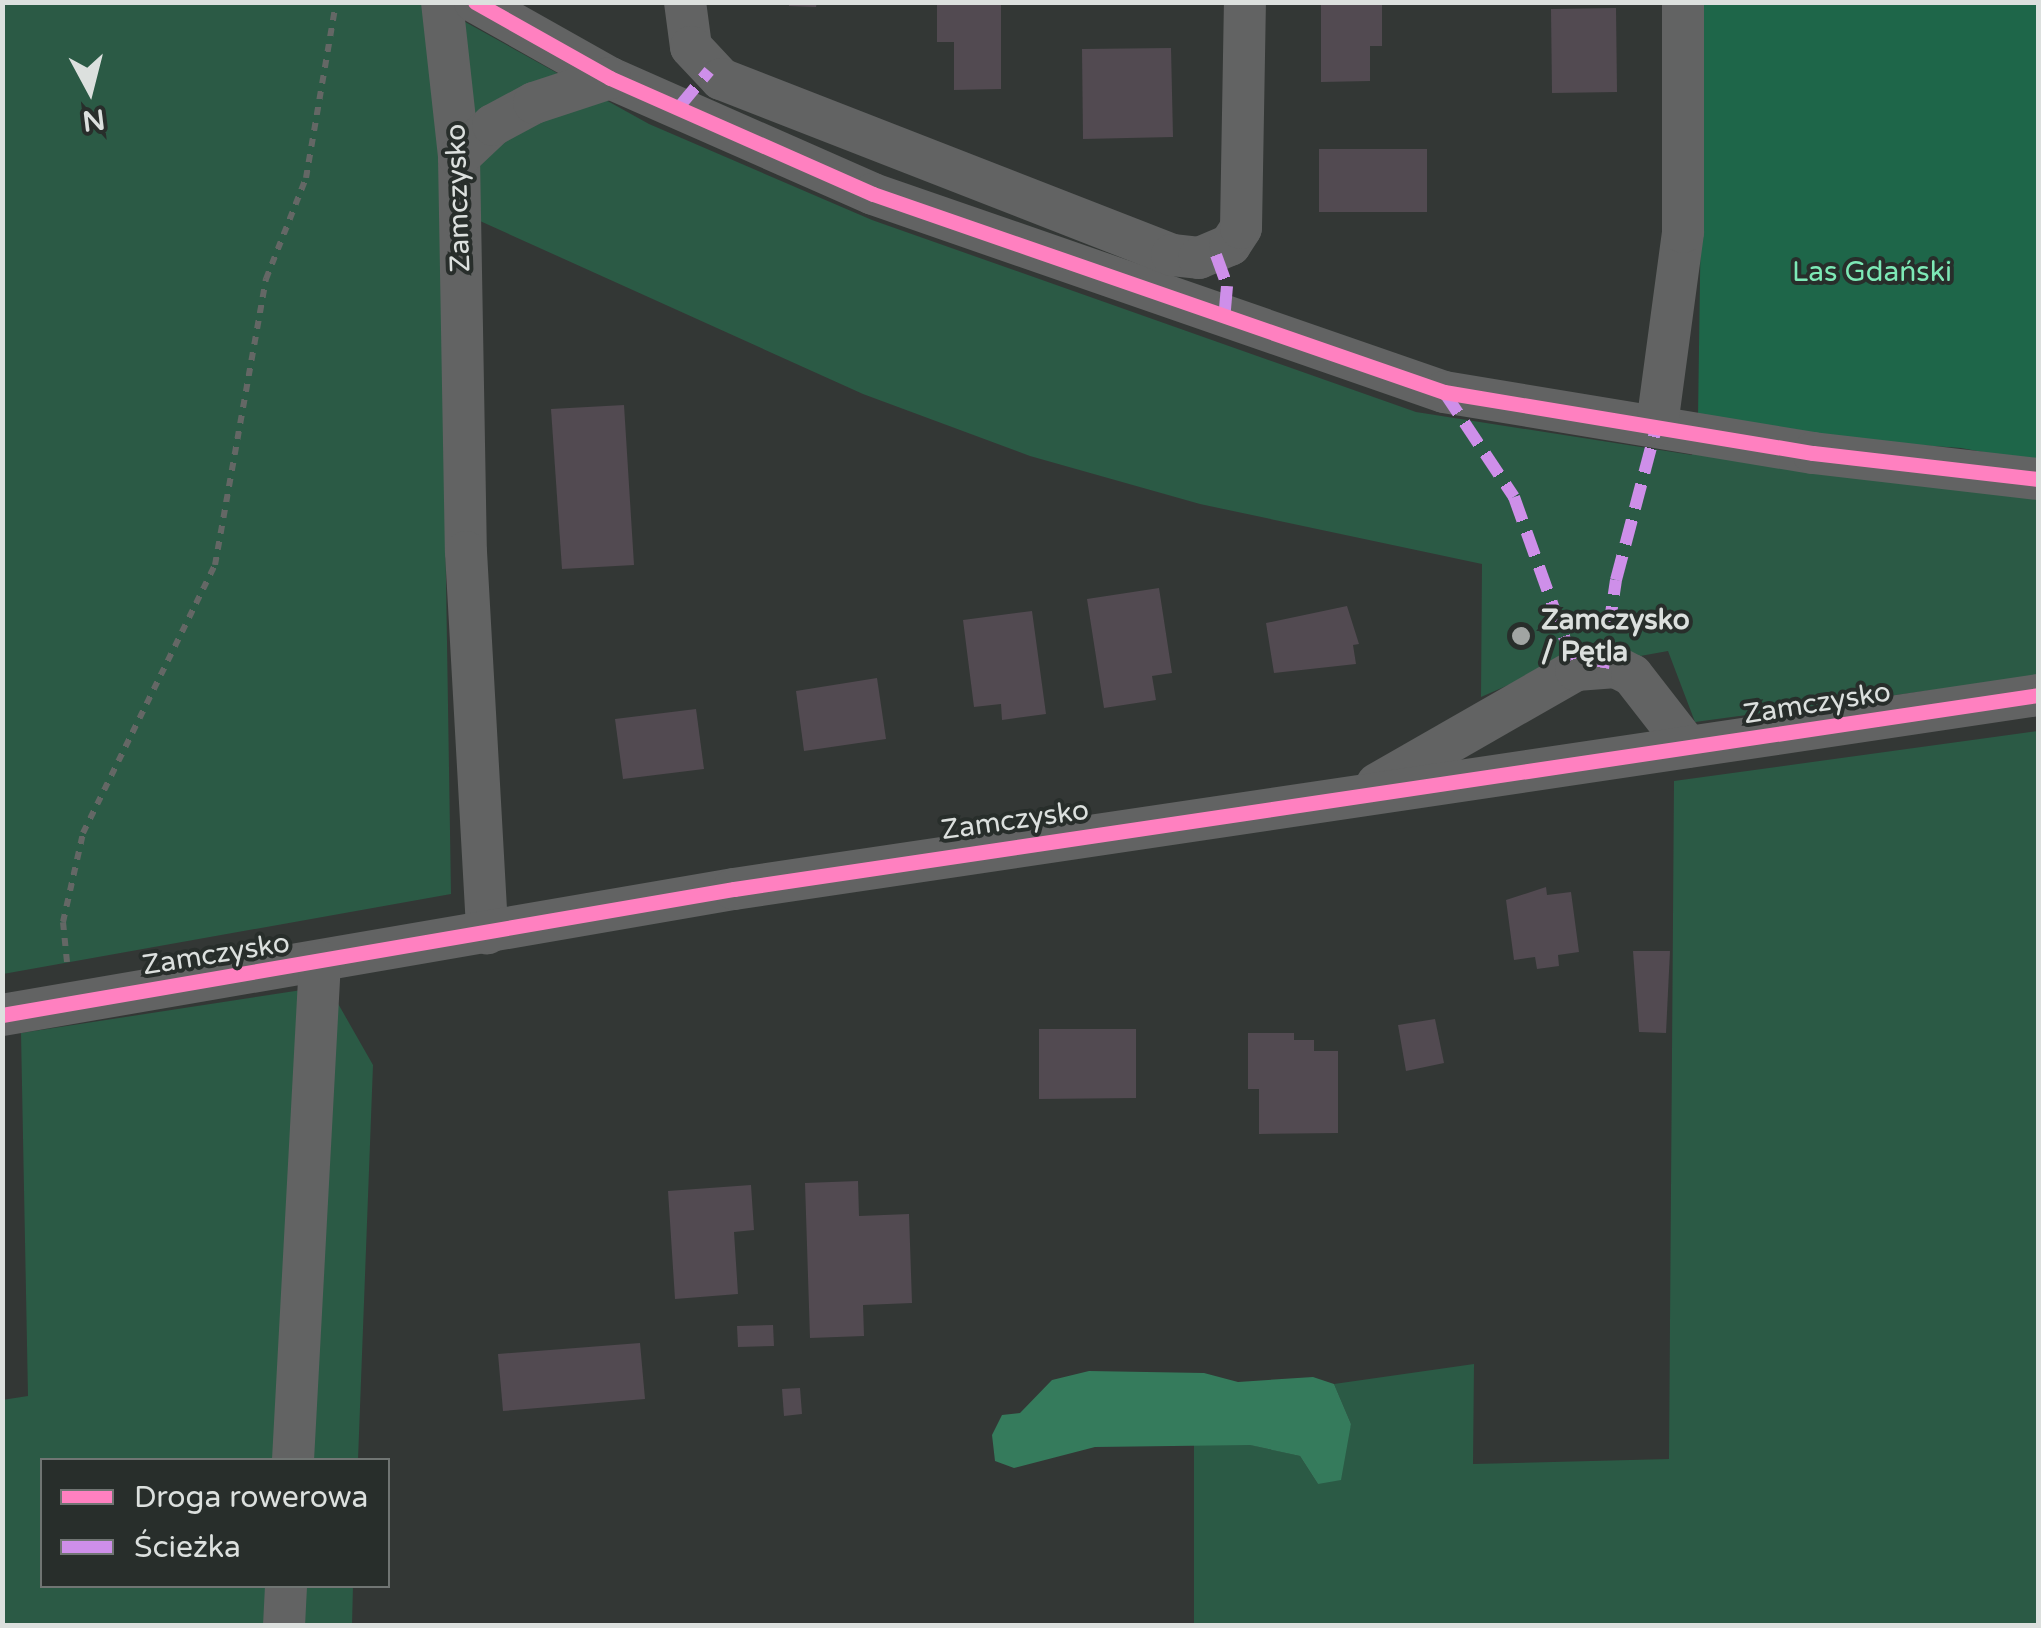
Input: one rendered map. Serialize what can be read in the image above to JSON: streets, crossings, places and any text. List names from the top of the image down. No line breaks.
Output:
{"streets":{"street":["Zamczysko"]},"parks":["Las Gdański"],"places":["Zamczysko / Pętla"],"legend":["Droga rowerowa","Ścieżka"],"north":"bottom"}
